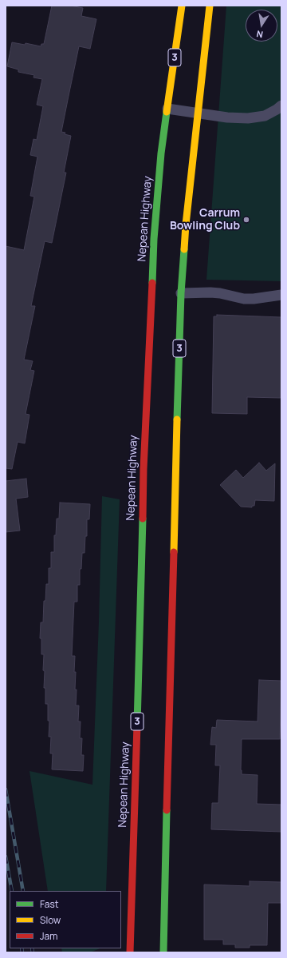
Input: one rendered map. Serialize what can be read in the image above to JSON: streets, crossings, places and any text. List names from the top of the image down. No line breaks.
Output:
{"streets":{"highway":["3","Nepean Highway"]},"places":["Carrum Bowling Club"],"legend":["Fast","Slow","Jam"],"north":"bottom"}
